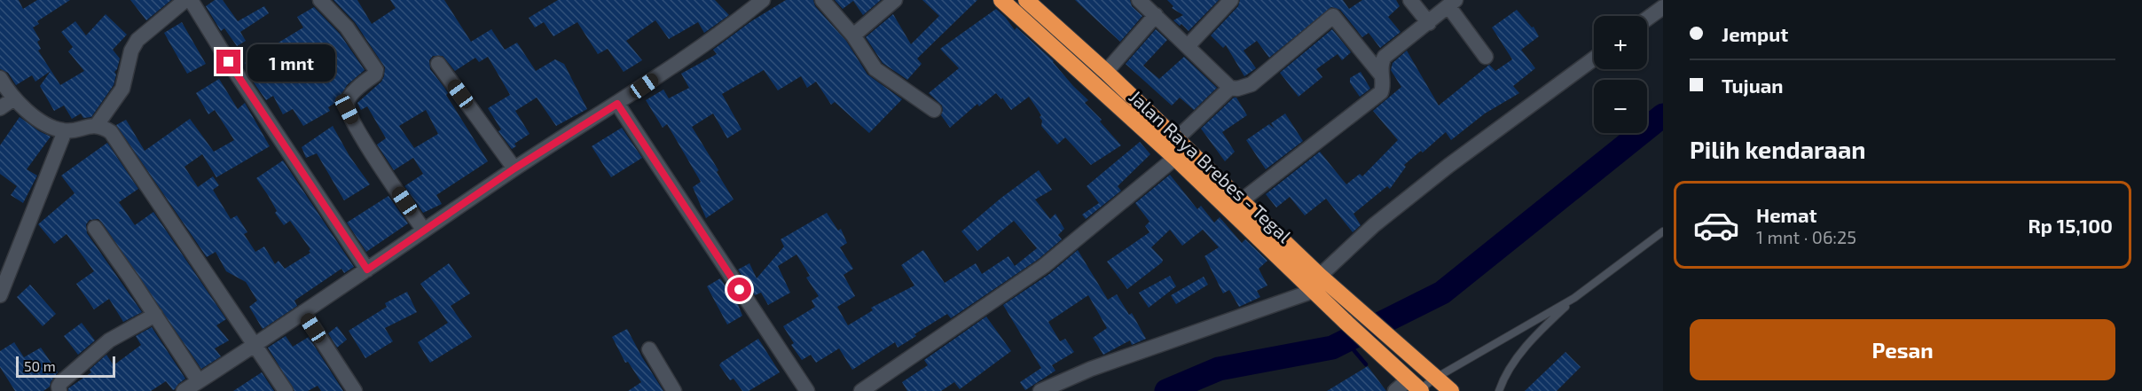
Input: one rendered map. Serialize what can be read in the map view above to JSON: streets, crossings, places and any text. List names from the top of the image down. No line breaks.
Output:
{"streets":{"highway":["Jalan Raya Brebes - Tegal"]},"scale_bar":"50 m","page":{"banner":["Jemput","Tujuan"],"map_buttons":["+","−"],"bubble":"1 mnt","heading":"Pilih kendaraan","list":[{"name":"Hemat","note":"1 mnt · 06:25","value":"Rp 15,100"}],"buttons":"Pesan","scale":"50 m"}}
